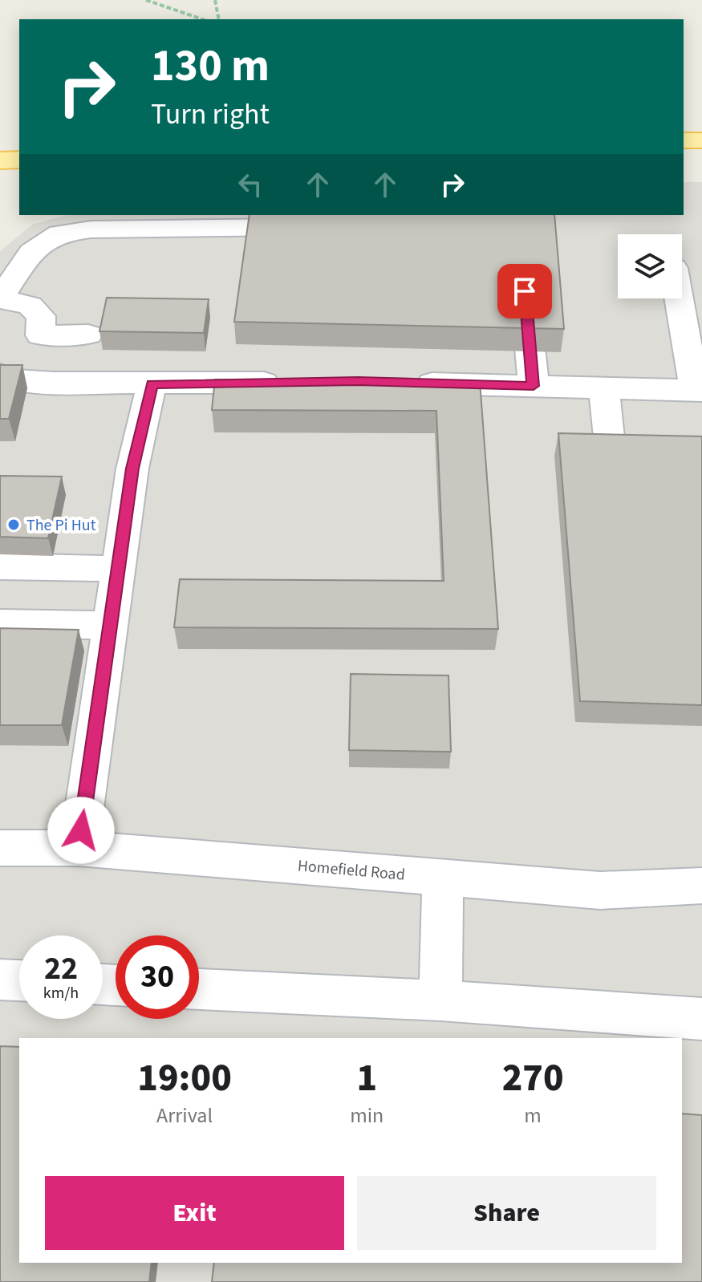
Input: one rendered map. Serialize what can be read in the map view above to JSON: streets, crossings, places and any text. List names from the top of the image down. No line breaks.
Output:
{"streets":{"street":["Homefield Road"]},"places":["The Pi Hut"],"page":{"turn":["130 m","Turn right"],"speed":"22 km/h","limit":"30","eta":["19:00","Arrival","1","min","270","m"],"buttons":["Exit","Share"]}}
